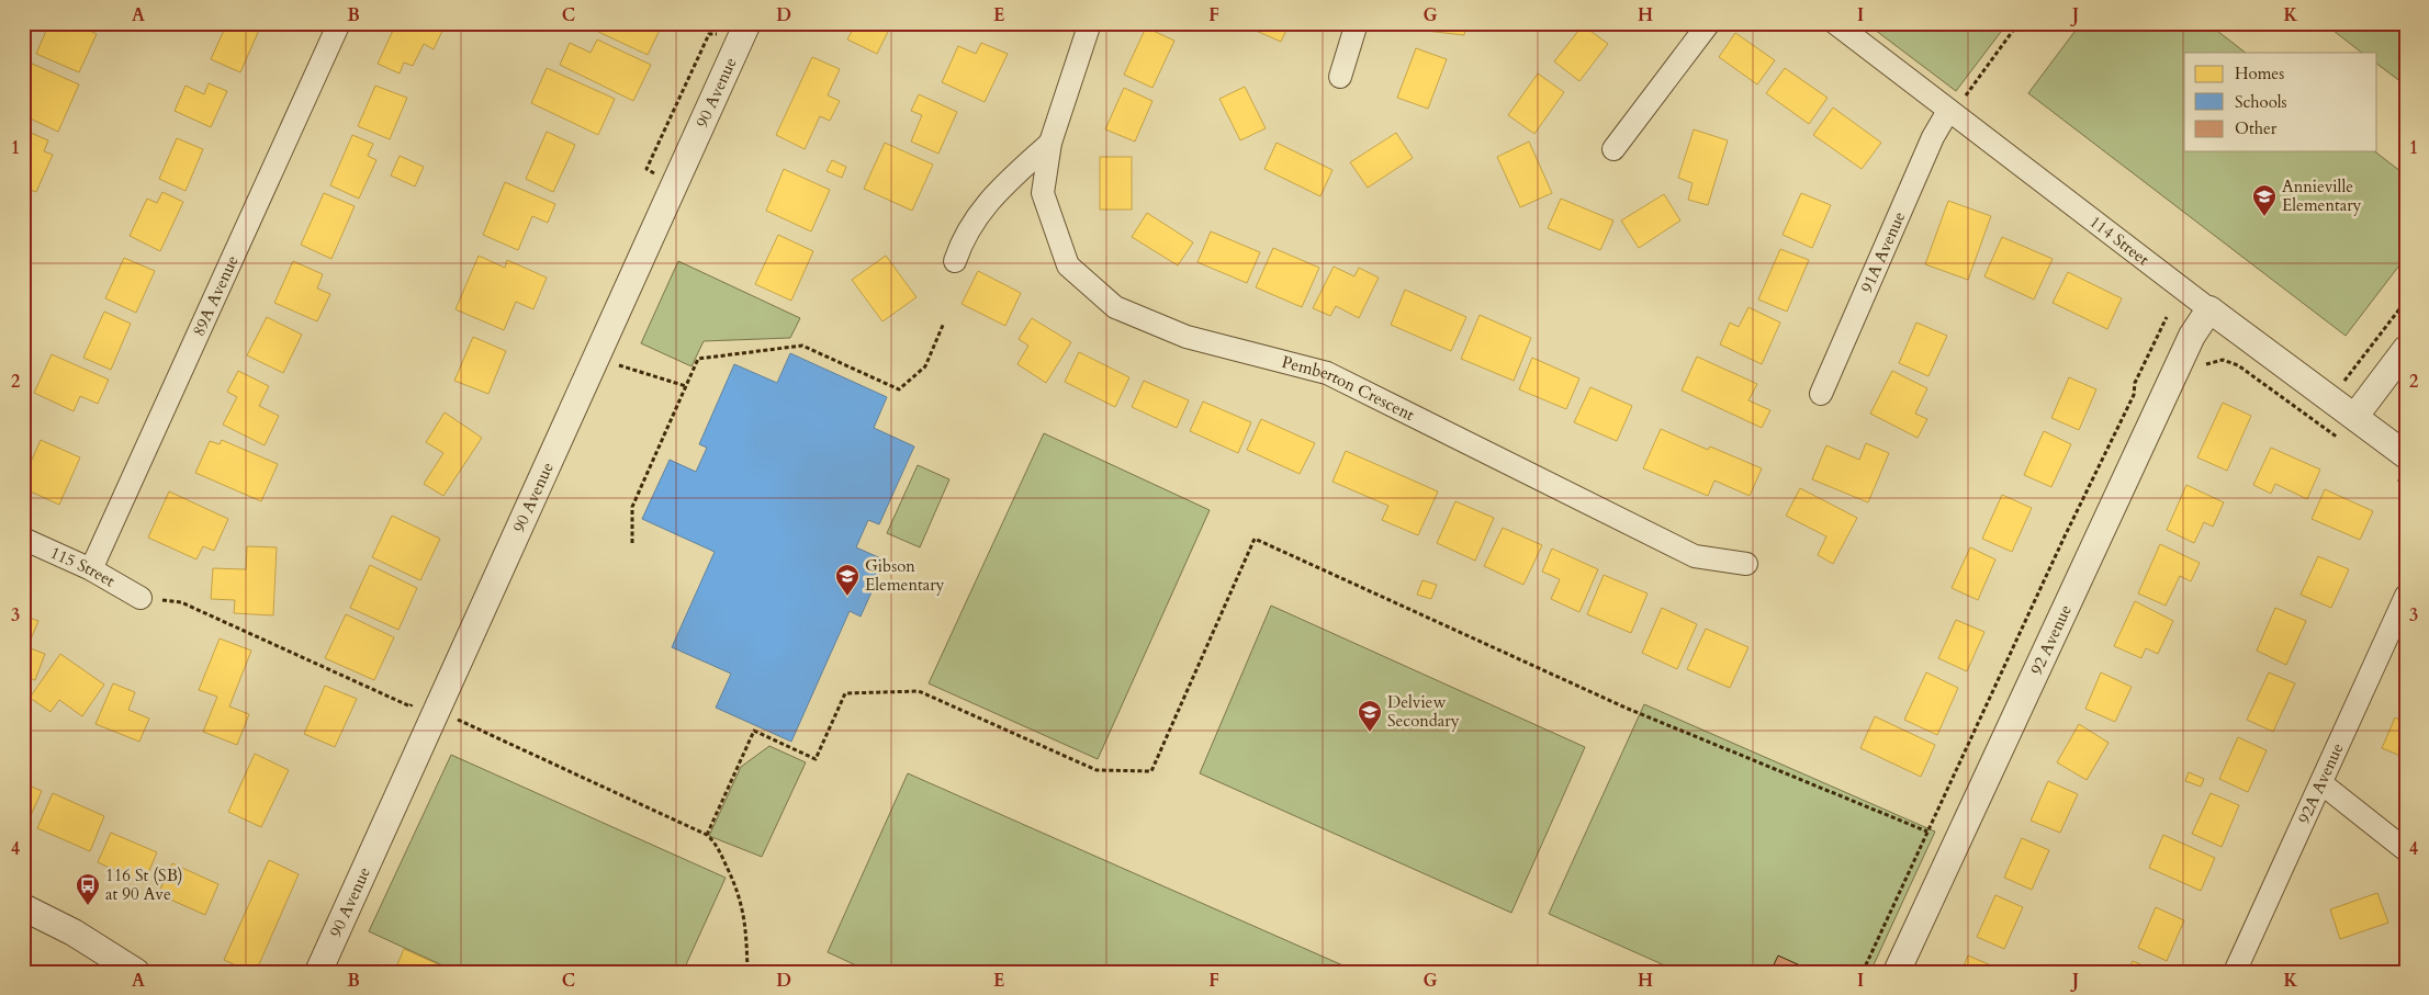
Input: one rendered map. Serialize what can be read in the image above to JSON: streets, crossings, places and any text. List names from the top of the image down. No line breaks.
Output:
{"streets":{"street":["90 Avenue","114 Street","91A Avenue","89A Avenue","Pemberton Crescent","115 Street","92 Avenue","92A Avenue"]},"crossings":[["114 Street","91A Avenue"],["114 Street","92 Avenue"],["89A Avenue","115 Street"]],"places":{"school or university":["Annieville Elementary","Gibson Elementary","Delview Secondary"],"bus stop":["116 St (SB) at 90 Ave"]},"legend":["Homes","Schools","Other"],"grid":{"columns":["A","B","C","D","E","F","G","H","I","J","K"],"rows":["1","2","3","4"]}}
